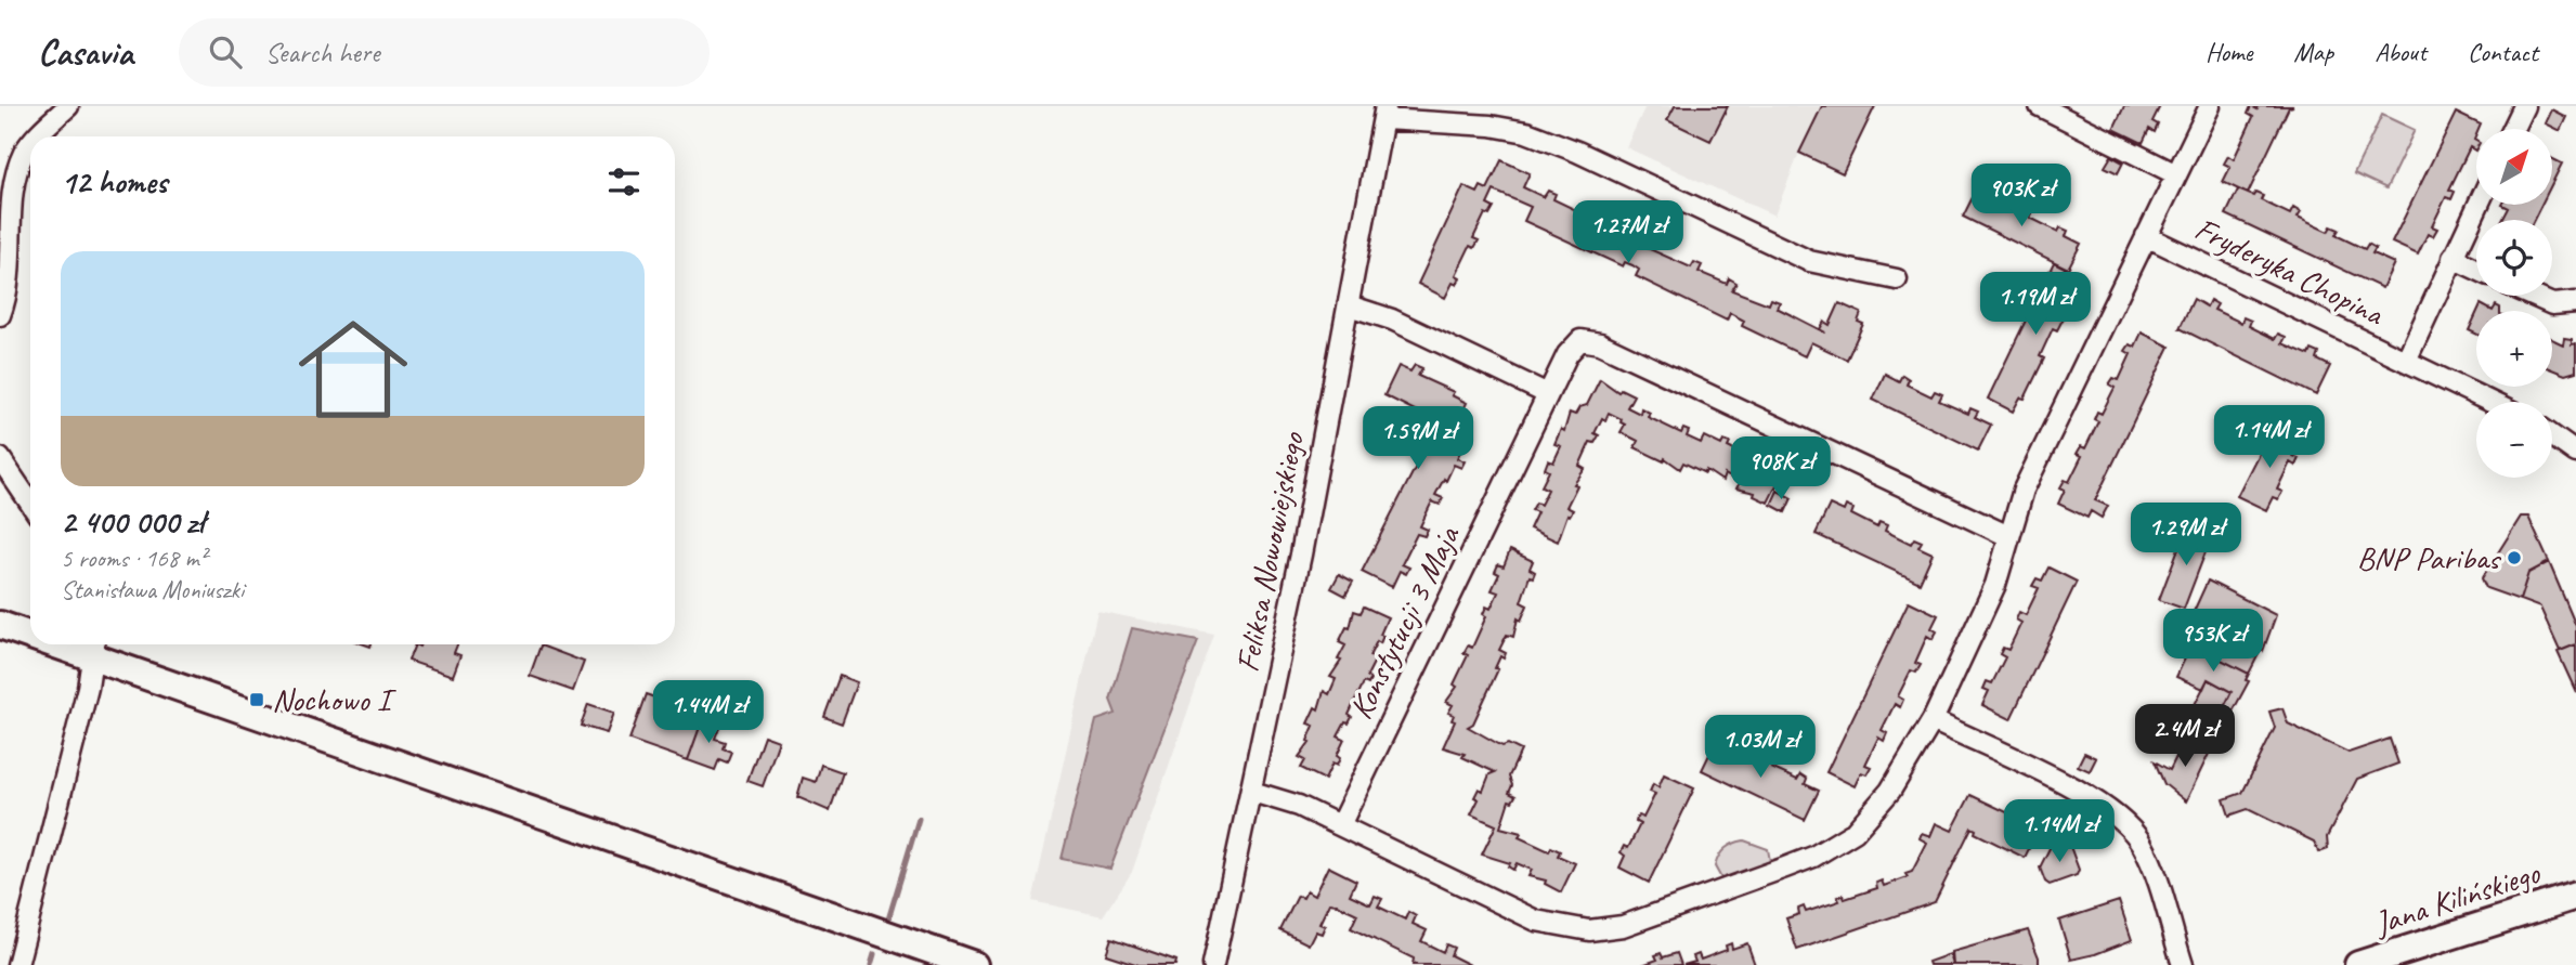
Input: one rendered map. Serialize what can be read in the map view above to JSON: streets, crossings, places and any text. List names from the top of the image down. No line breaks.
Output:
{"streets":{"main road":["Jana Kilińskiego"],"street":["Fryderyka Chopina","Feliksa Nowowiejskiego","Konstytucji 3 Maja"]},"places":{"other":["BNP Paribas"],"transit":["Nochowo I"]},"north":"top right","page":{"header":"Casavia","search":"Search here","nav":["Home","Map","About","Contact"],"map_buttons":["+","−"],"heading":"12 homes","price":["903K zł","1.27M zł","1.19M zł","1.14M zł","1.59M zł","908K zł","1.29M zł","953K zł","1.44M zł","2.4M zł","1.03M zł","1.14M zł"],"list":[{"name":"2 400 000 zł","note":"5 rooms · 168 m² · Stanisława Moniuszki"}]}}
